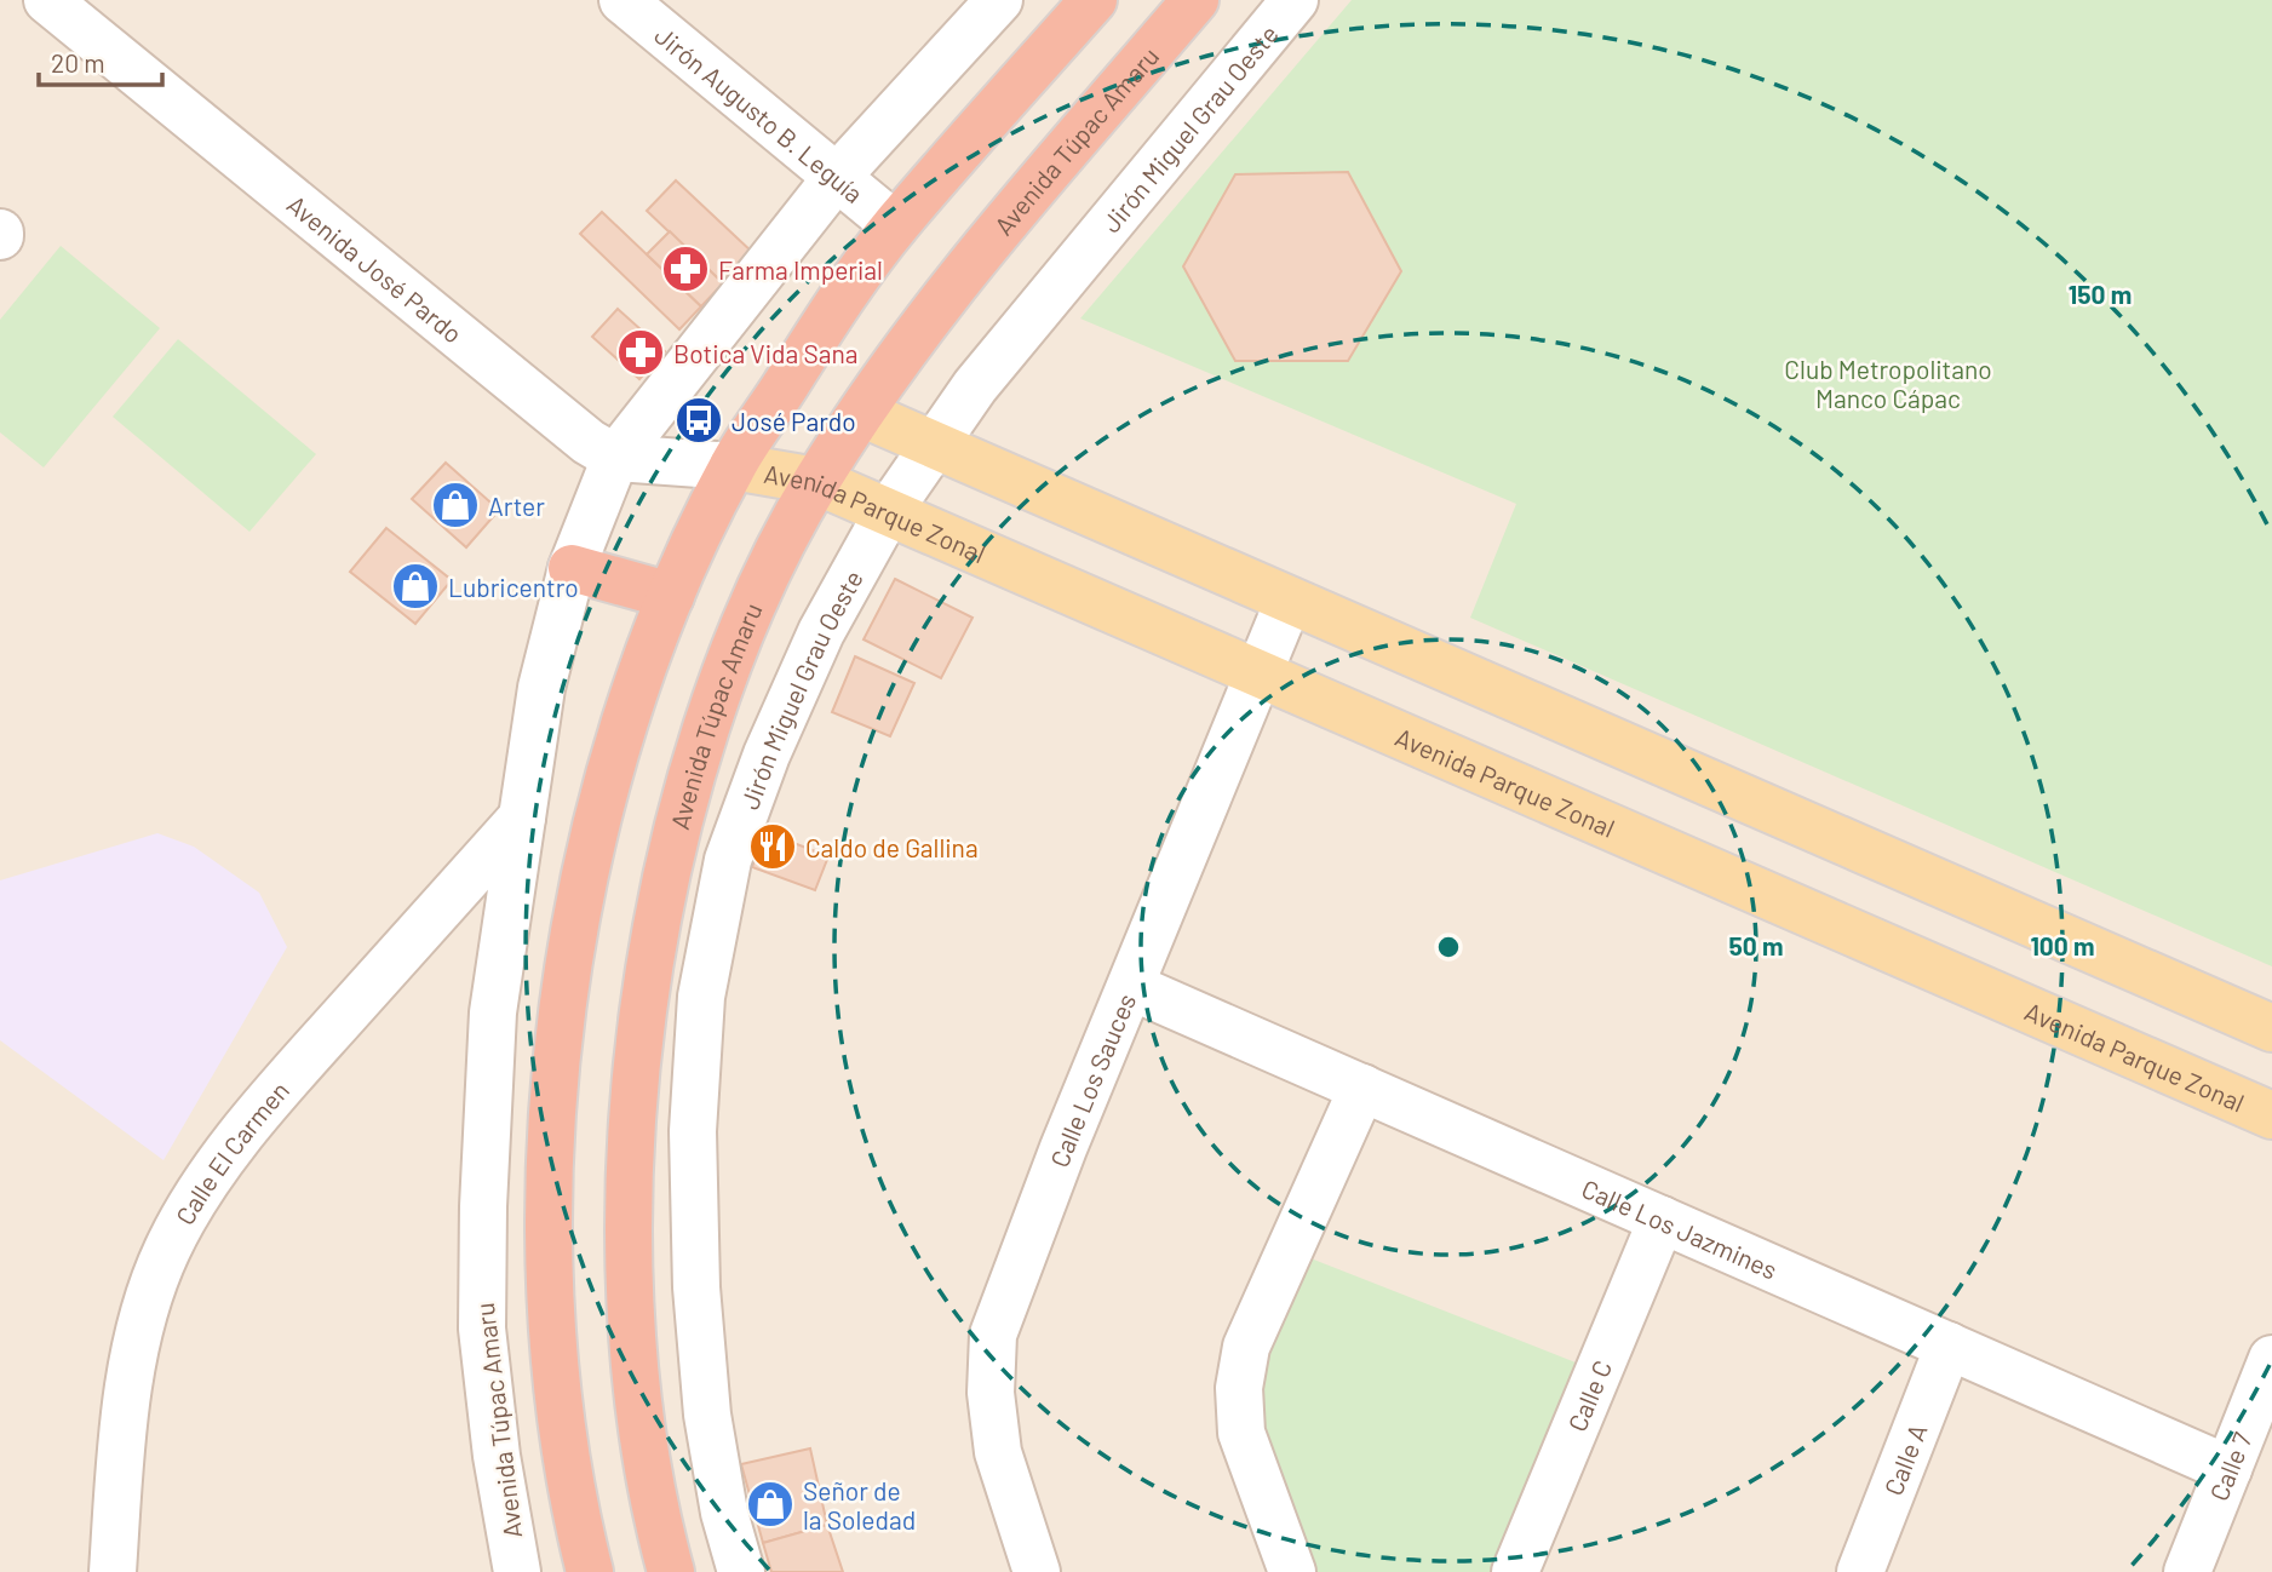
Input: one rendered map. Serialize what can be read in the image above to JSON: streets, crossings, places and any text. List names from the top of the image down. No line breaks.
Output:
{"streets":{"highway":["Avenida Túpac Amaru"],"main road":["Avenida Parque Zonal"],"street":["Jirón Augusto B. Leguía","Jirón Miguel Grau Oeste","Avenida José Pardo","Calle Los Sauces","Calle El Carmen","Calle Los Jazmines","Calle C","Calle A","Calle 7"]},"crossings":[["Jirón Augusto B. Leguía","Avenida Túpac Amaru"],["Jirón Miguel Grau Oeste","Avenida Parque Zonal"],["Avenida Túpac Amaru","Avenida José Pardo"],["Avenida Túpac Amaru","Avenida Parque Zonal"],["Avenida Túpac Amaru","Calle El Carmen"],["Avenida José Pardo","Avenida Parque Zonal"],["Avenida Parque Zonal","Calle Los Sauces"],["Calle Los Sauces","Calle Los Jazmines"],["Calle Los Jazmines","Calle C"],["Calle Los Jazmines","Calle A"],["Calle Los Jazmines","Calle 7"]],"parks":["Club Metropolitano Manco Cápac"],"places":{"pharmacy":["Farma Imperial","Botica Vida Sana"],"bus stop":["José Pardo"],"shop":["Arter","Lubricentro","Señor de la Soledad"],"restaurant":["Caldo de Gallina"]},"scale_bar":"20 m","rings":["150 m","50 m","100 m"]}
